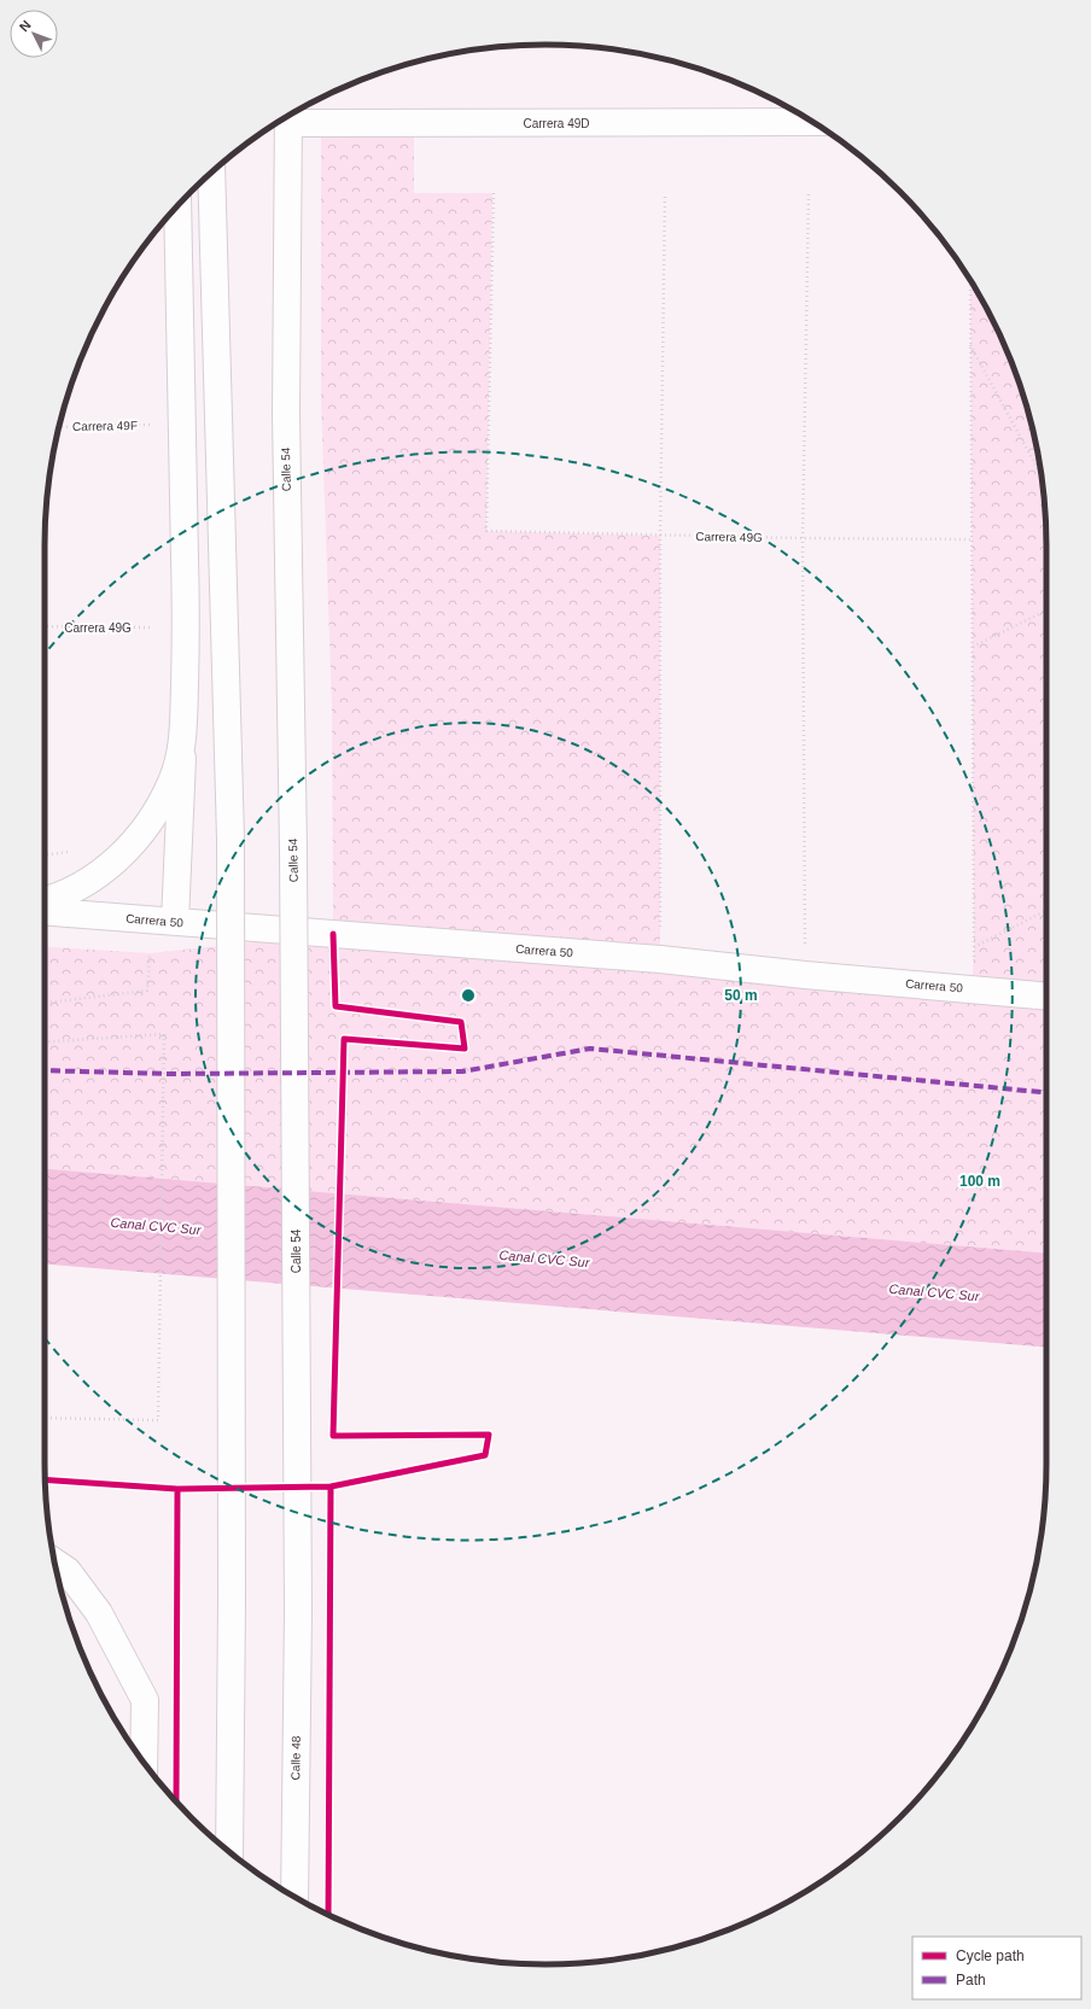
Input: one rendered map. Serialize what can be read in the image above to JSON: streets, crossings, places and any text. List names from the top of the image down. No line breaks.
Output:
{"streets":{"main road":["Carrera 49D","Calle 54","Carrera 50","Calle 48"],"path":["Carrera 49F","Carrera 49G"]},"crossings":[["Carrera 49D","Calle 54"],["Calle 54","Calle 48"]],"water":["Canal CVC Sur"],"legend":["Cycle path","Path"],"north":"top left","rings":["50 m","100 m"]}
